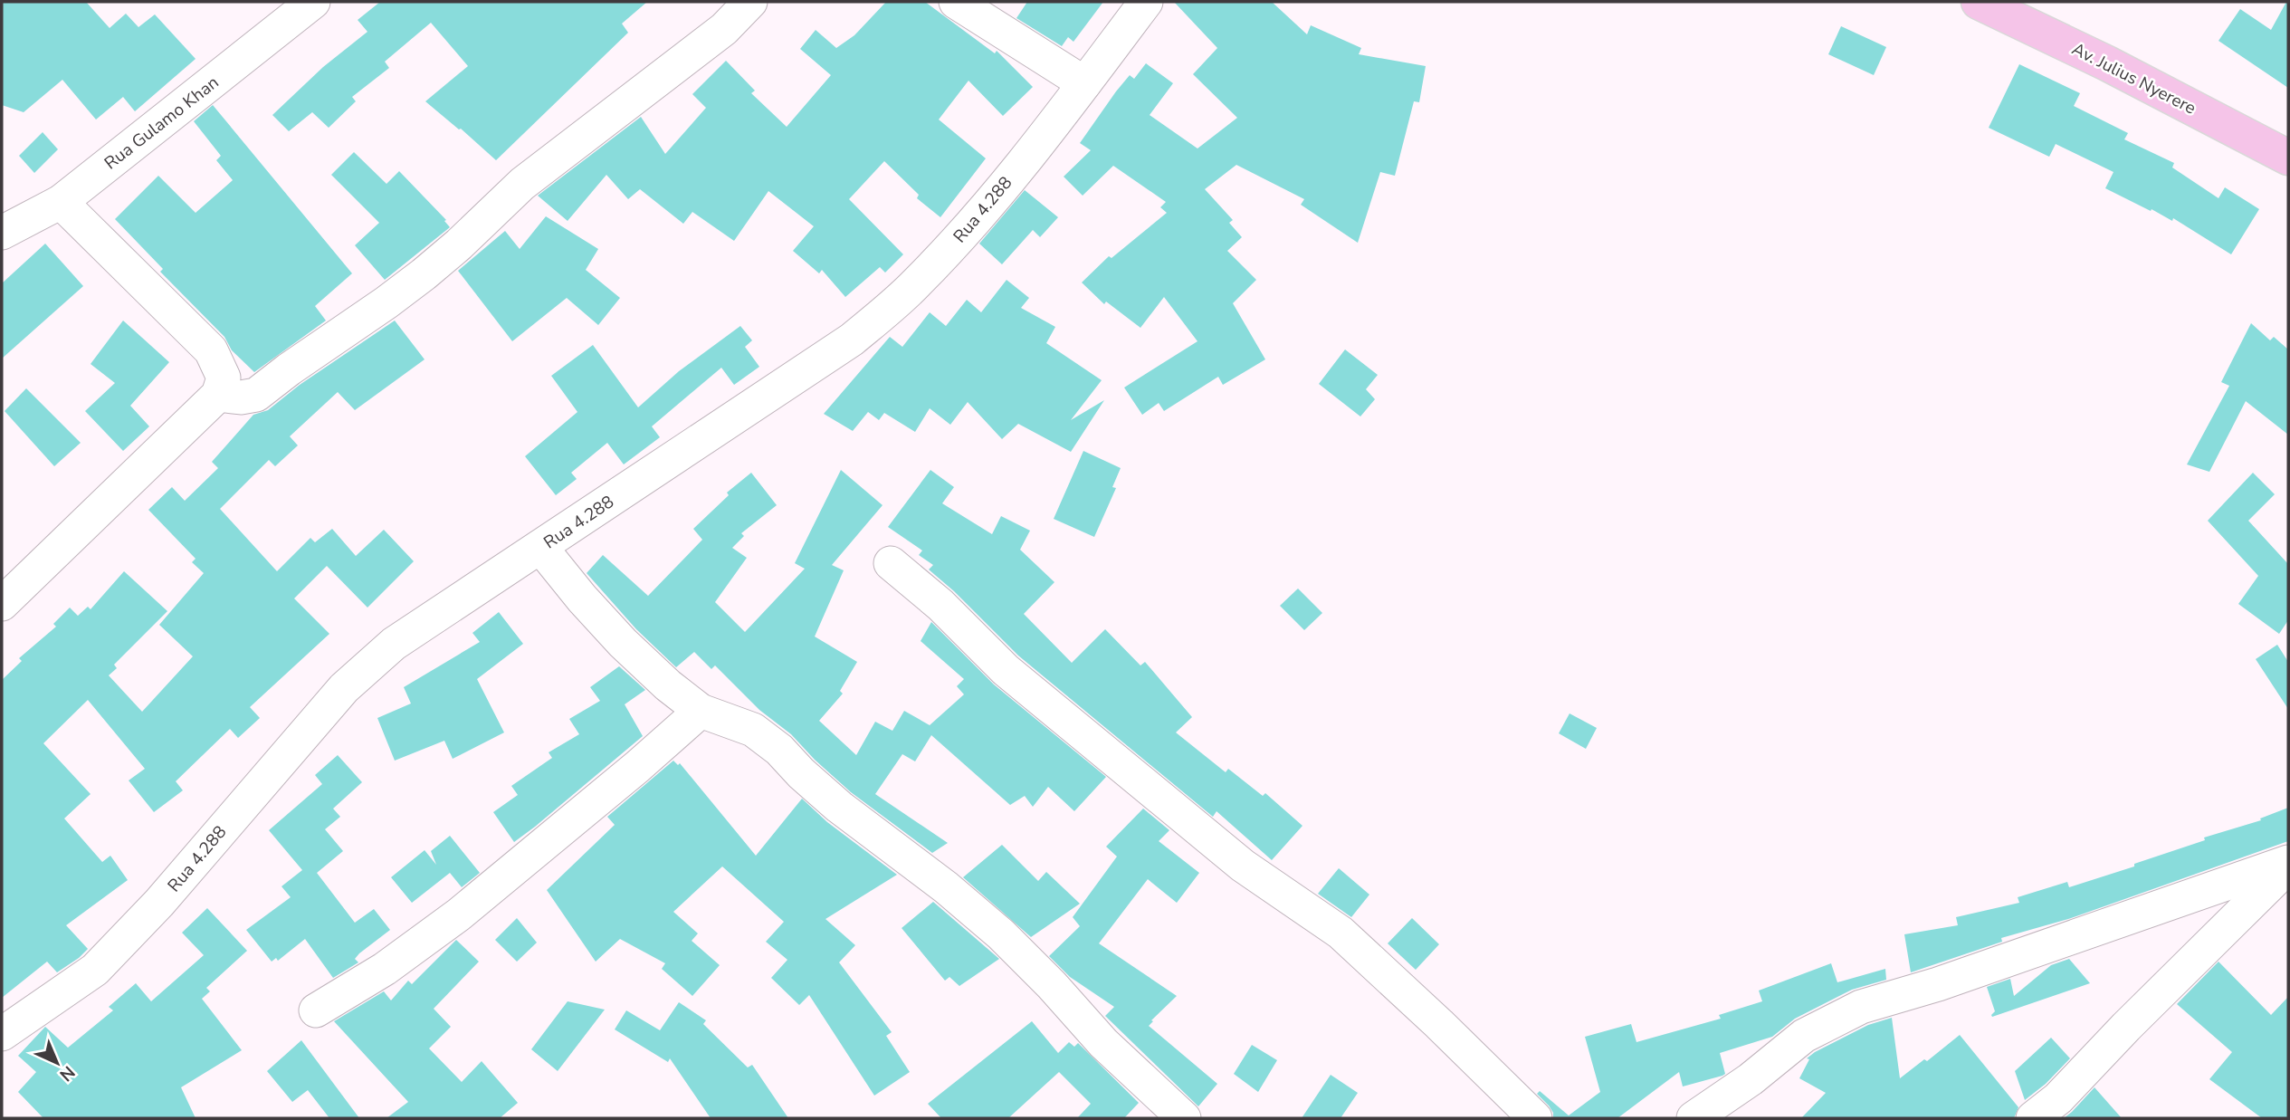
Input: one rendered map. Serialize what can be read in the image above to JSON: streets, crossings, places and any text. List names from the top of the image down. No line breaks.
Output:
{"streets":{"main road":["Av. Julius Nyerere"],"street":["Rua Gulamo Khan","Rua 4.288"]},"north":"bottom right"}
